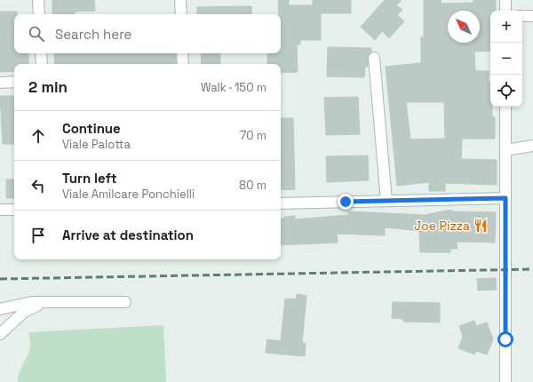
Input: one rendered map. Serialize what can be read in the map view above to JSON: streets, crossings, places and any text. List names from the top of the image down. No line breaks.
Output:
{"places":{"restaurant":["Joe Pizza"]},"north":"top left","page":{"map_buttons":["+","−"],"search":"Search here","heading":["2 min","Walk · 150 m"],"list":[["Continue","Viale Palotta","70 m"],["Turn left","Viale Amilcare Ponchielli","80 m"],"Arrive at destination"]}}
